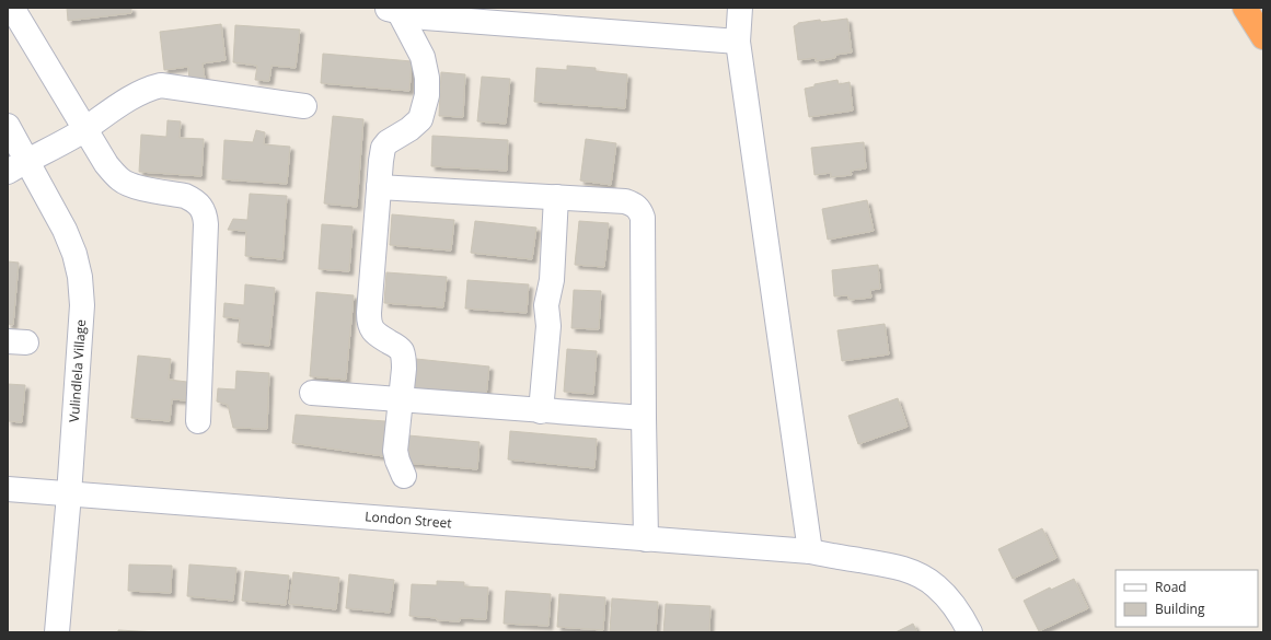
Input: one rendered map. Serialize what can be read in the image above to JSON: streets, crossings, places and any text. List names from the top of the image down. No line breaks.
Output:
{"streets":{"street":["Vulindlela Village","London Street"]},"crossings":[["Vulindlela Village","London Street"]],"legend":["Road","Building"]}
